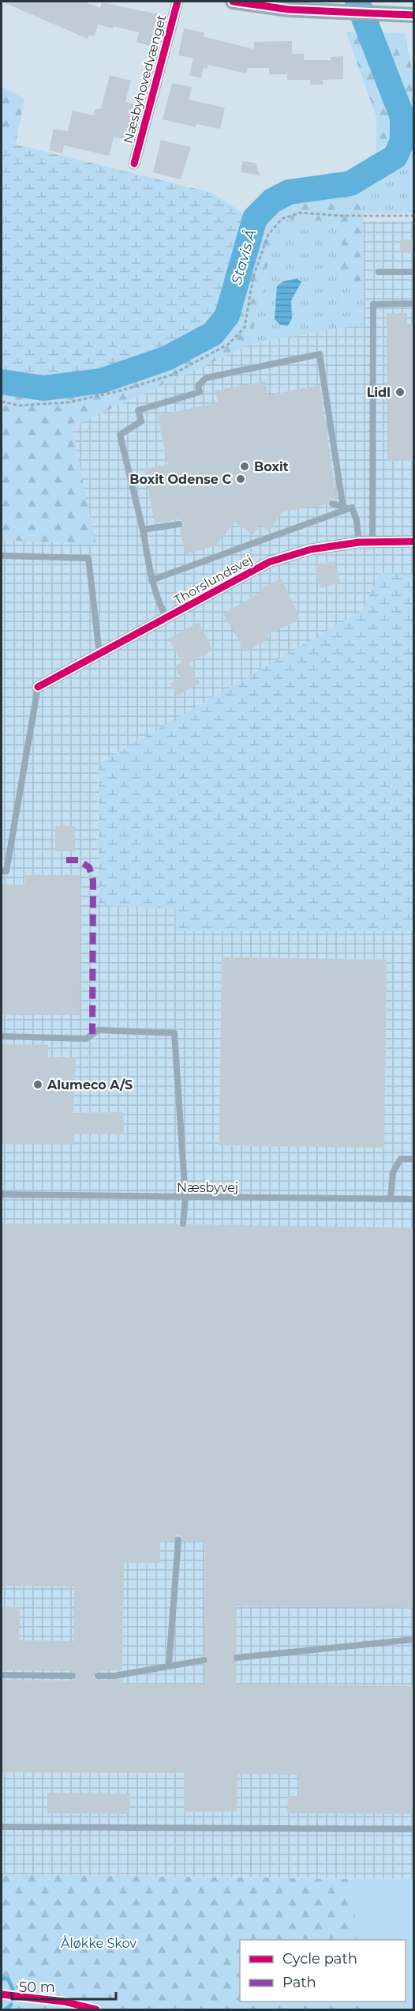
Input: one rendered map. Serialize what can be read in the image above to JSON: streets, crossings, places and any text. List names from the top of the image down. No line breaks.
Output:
{"streets":{"street":["Næsbyhovedvænget","Thorslundsvej"],"lane":["Næsbyvej"]},"water":["Stavis Å"],"parks":["Åløkke Skov"],"places":["Lidl","Boxit","Boxit Odense C","Alumeco A/S"],"legend":["Cycle path","Path"],"scale_bar":"50 m"}
